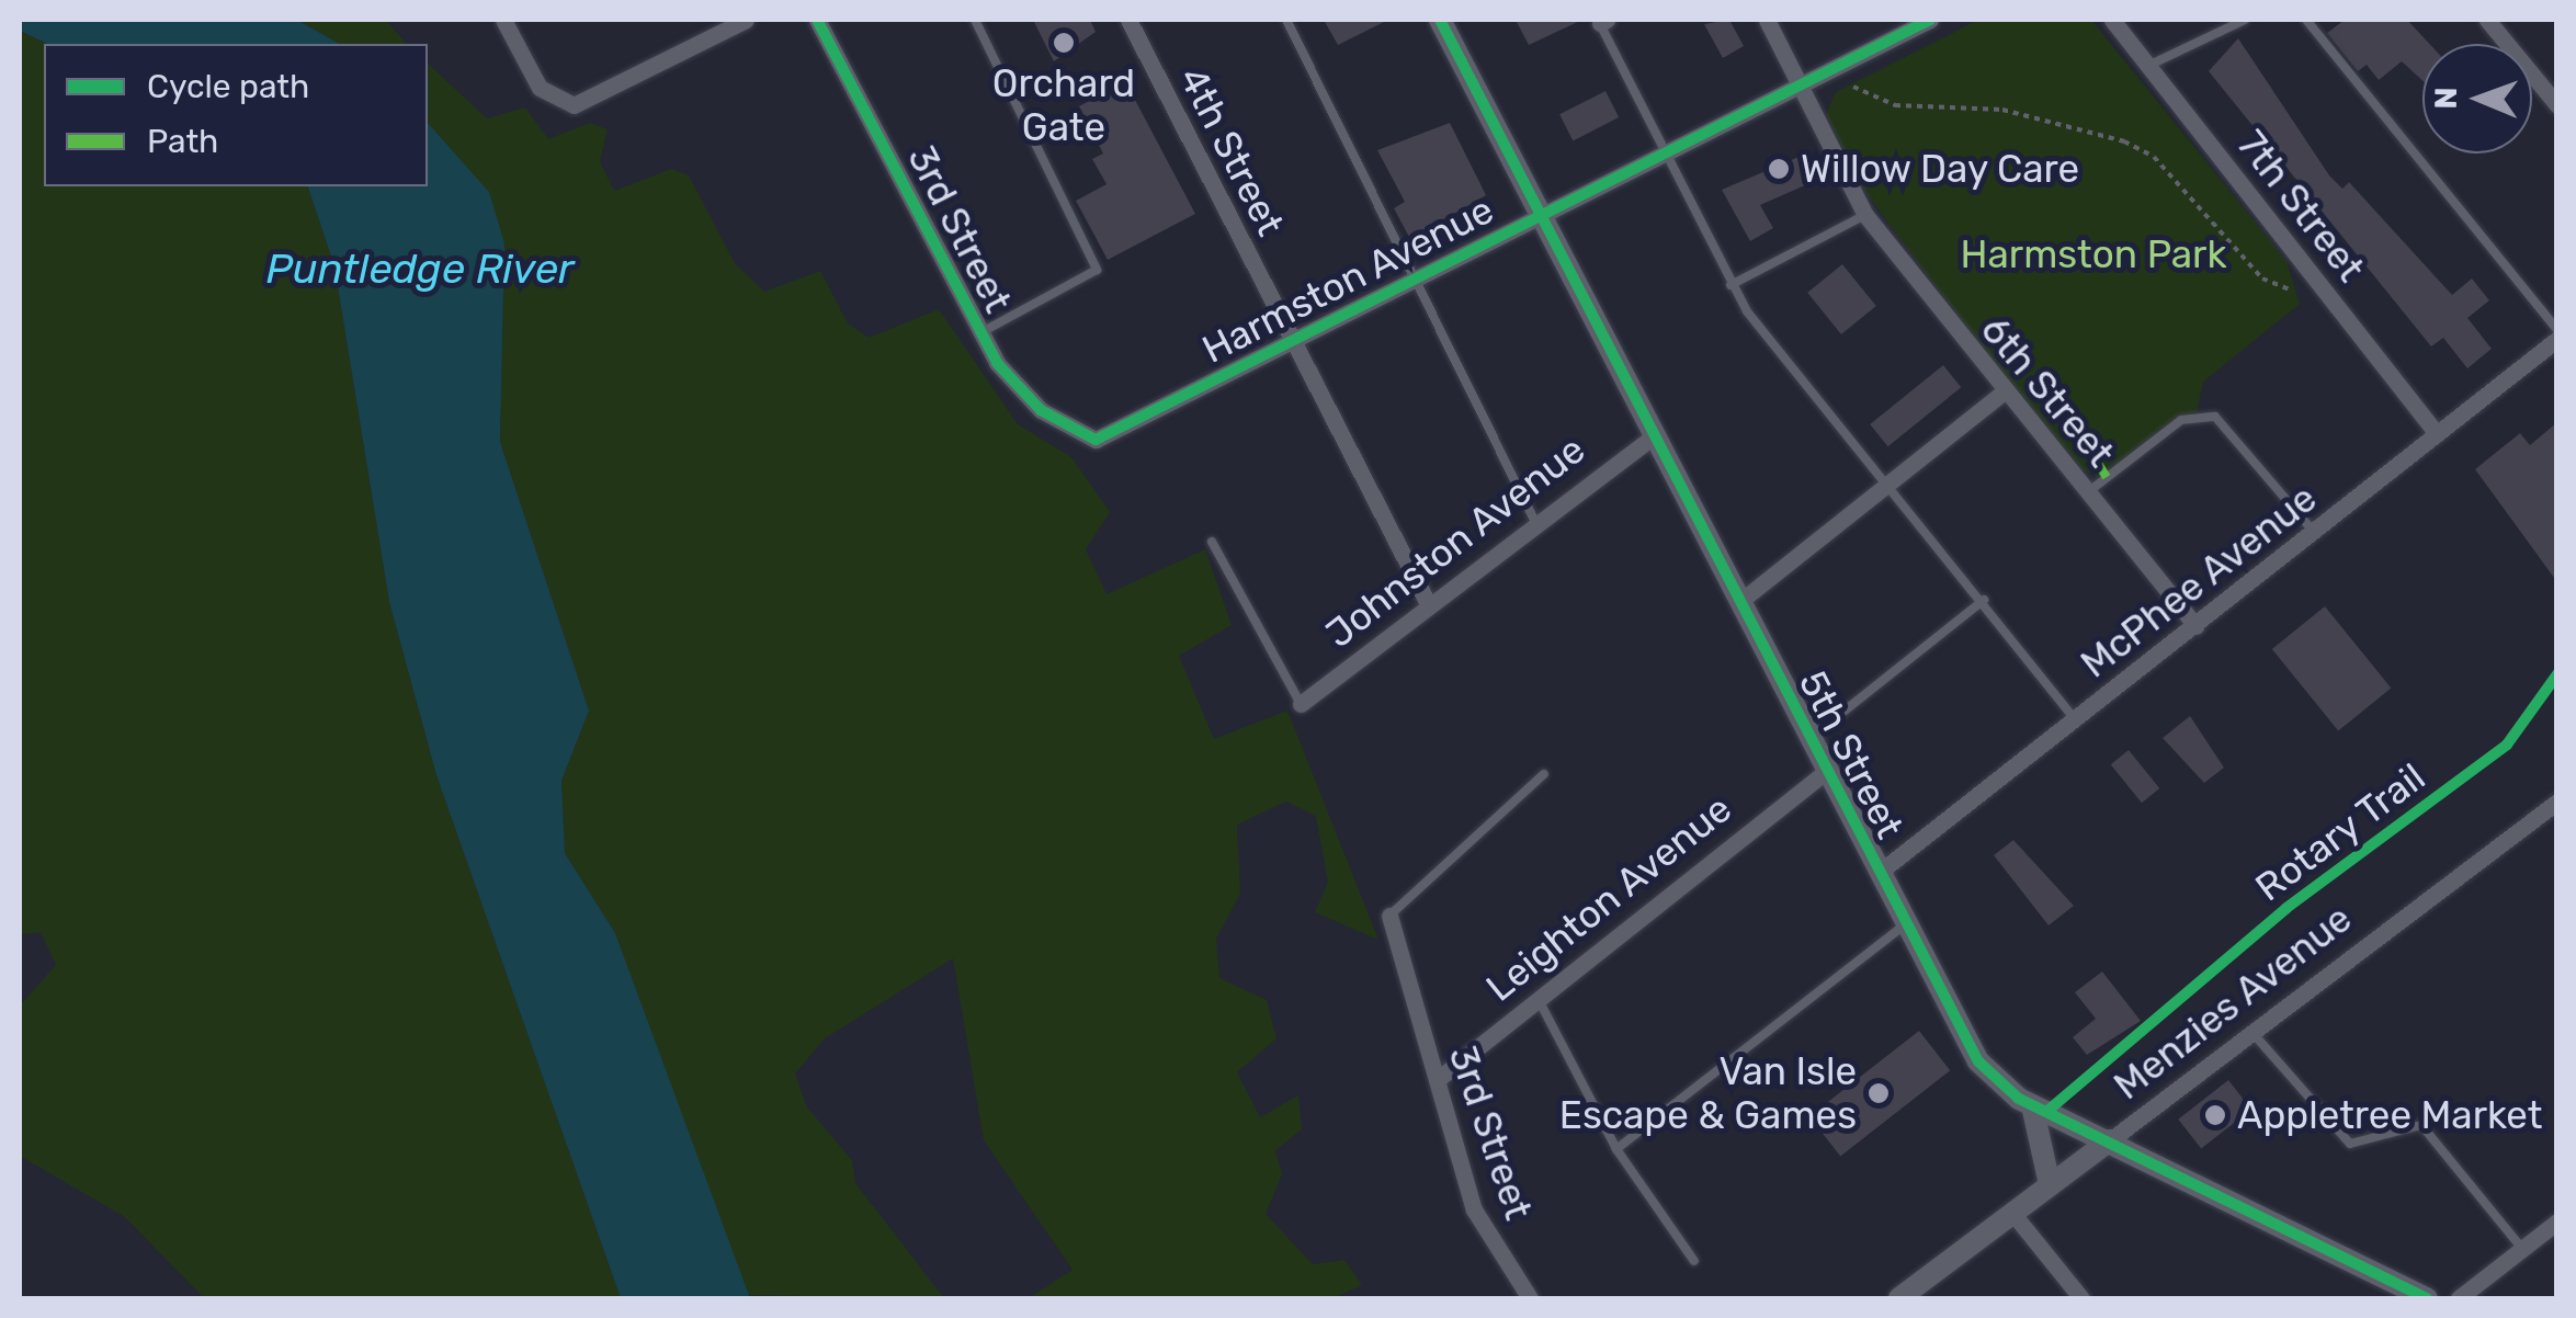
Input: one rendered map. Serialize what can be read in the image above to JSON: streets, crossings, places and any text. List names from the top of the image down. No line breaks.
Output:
{"streets":{"street":["4th Street","7th Street","3rd Street","Harmston Avenue","6th Street","Johnston Avenue","McPhee Avenue","5th Street","Leighton Avenue","Menzies Avenue"],"cycle path":["Rotary Trail"]},"crossings":[["4th Street","Harmston Avenue"],["4th Street","Johnston Avenue"],["7th Street","McPhee Avenue"],["3rd Street","Harmston Avenue"],["3rd Street","Leighton Avenue"],["Harmston Avenue","6th Street"],["Harmston Avenue","5th Street"],["6th Street","McPhee Avenue"],["Johnston Avenue","5th Street"],["McPhee Avenue","5th Street"],["5th Street","Leighton Avenue"],["5th Street","Menzies Avenue"]],"water":["Puntledge River"],"parks":["Harmston Park"],"places":["Orchard Gate","Willow Day Care","Van Isle Escape & Games","Appletree Market"],"legend":["Cycle path","Path"],"north":"left"}
